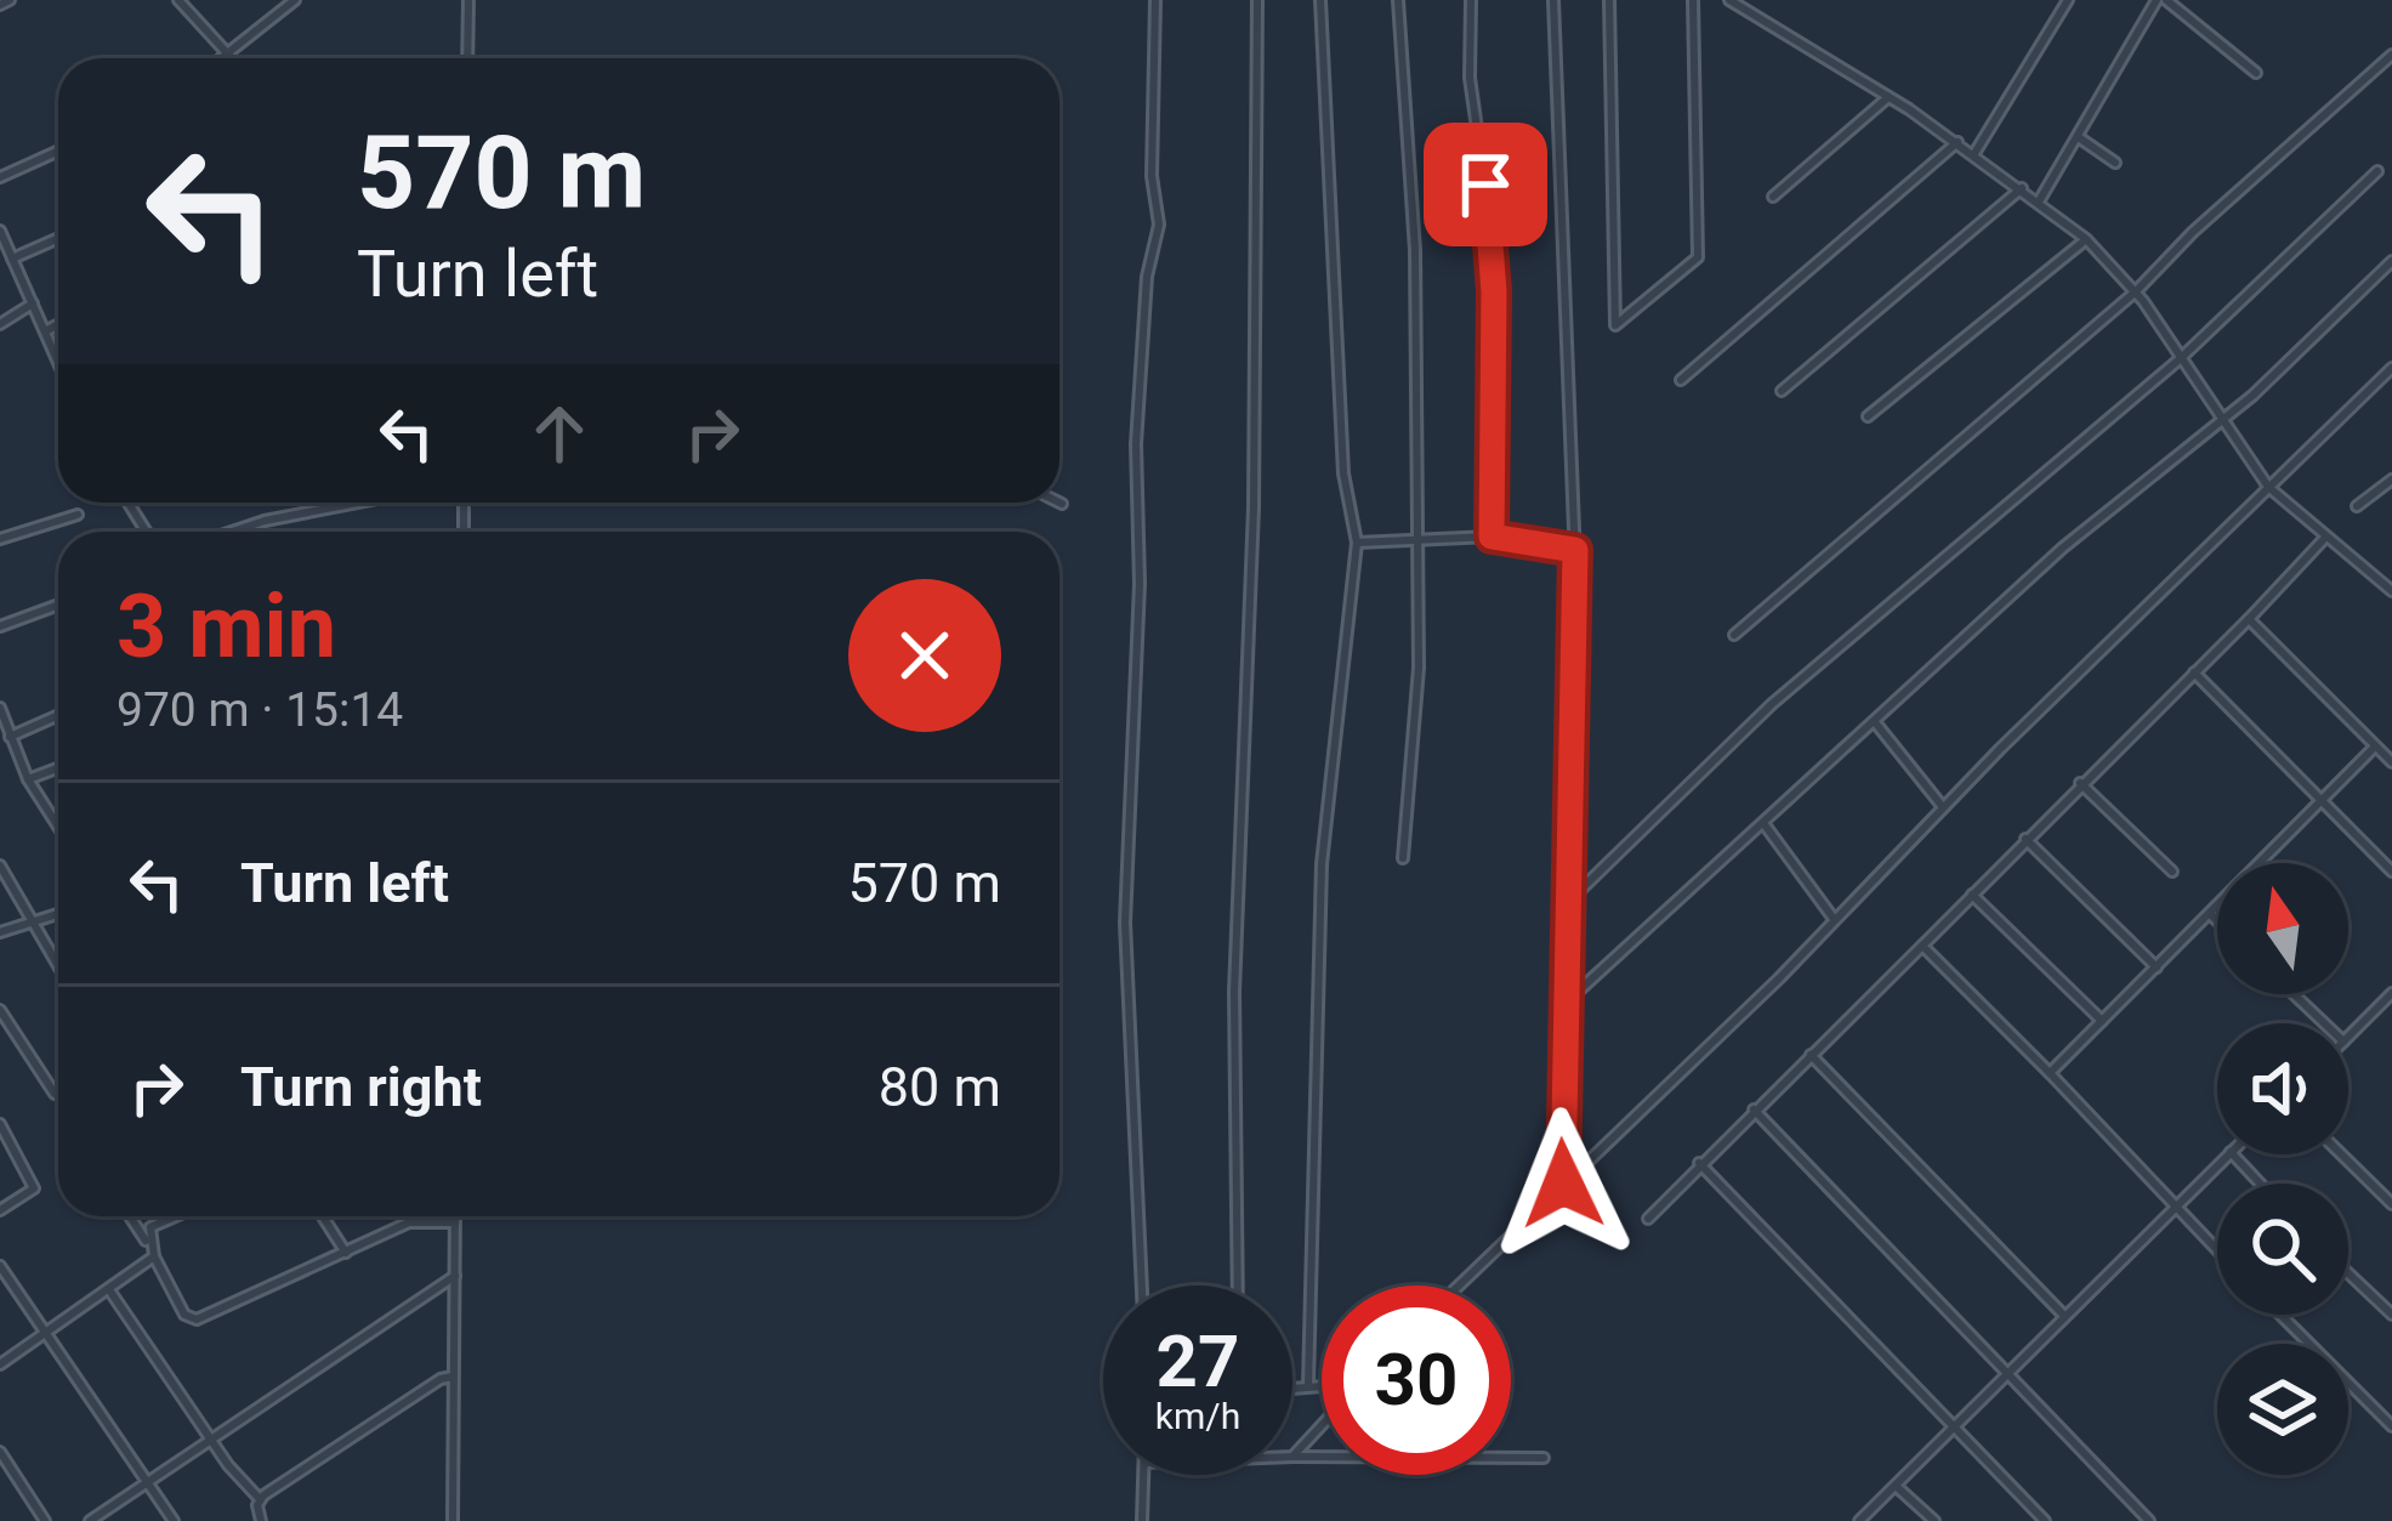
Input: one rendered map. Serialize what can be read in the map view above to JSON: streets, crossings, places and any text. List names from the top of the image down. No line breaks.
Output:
{"north":"top","page":{"turn":["570 m","Turn left"],"heading":["3 min","970 m · 15:14"],"list":[{"name":"Turn left","value":"570 m"},{"name":"Turn right","value":"80 m"}],"speed":"27 km/h","limit":"30"}}
